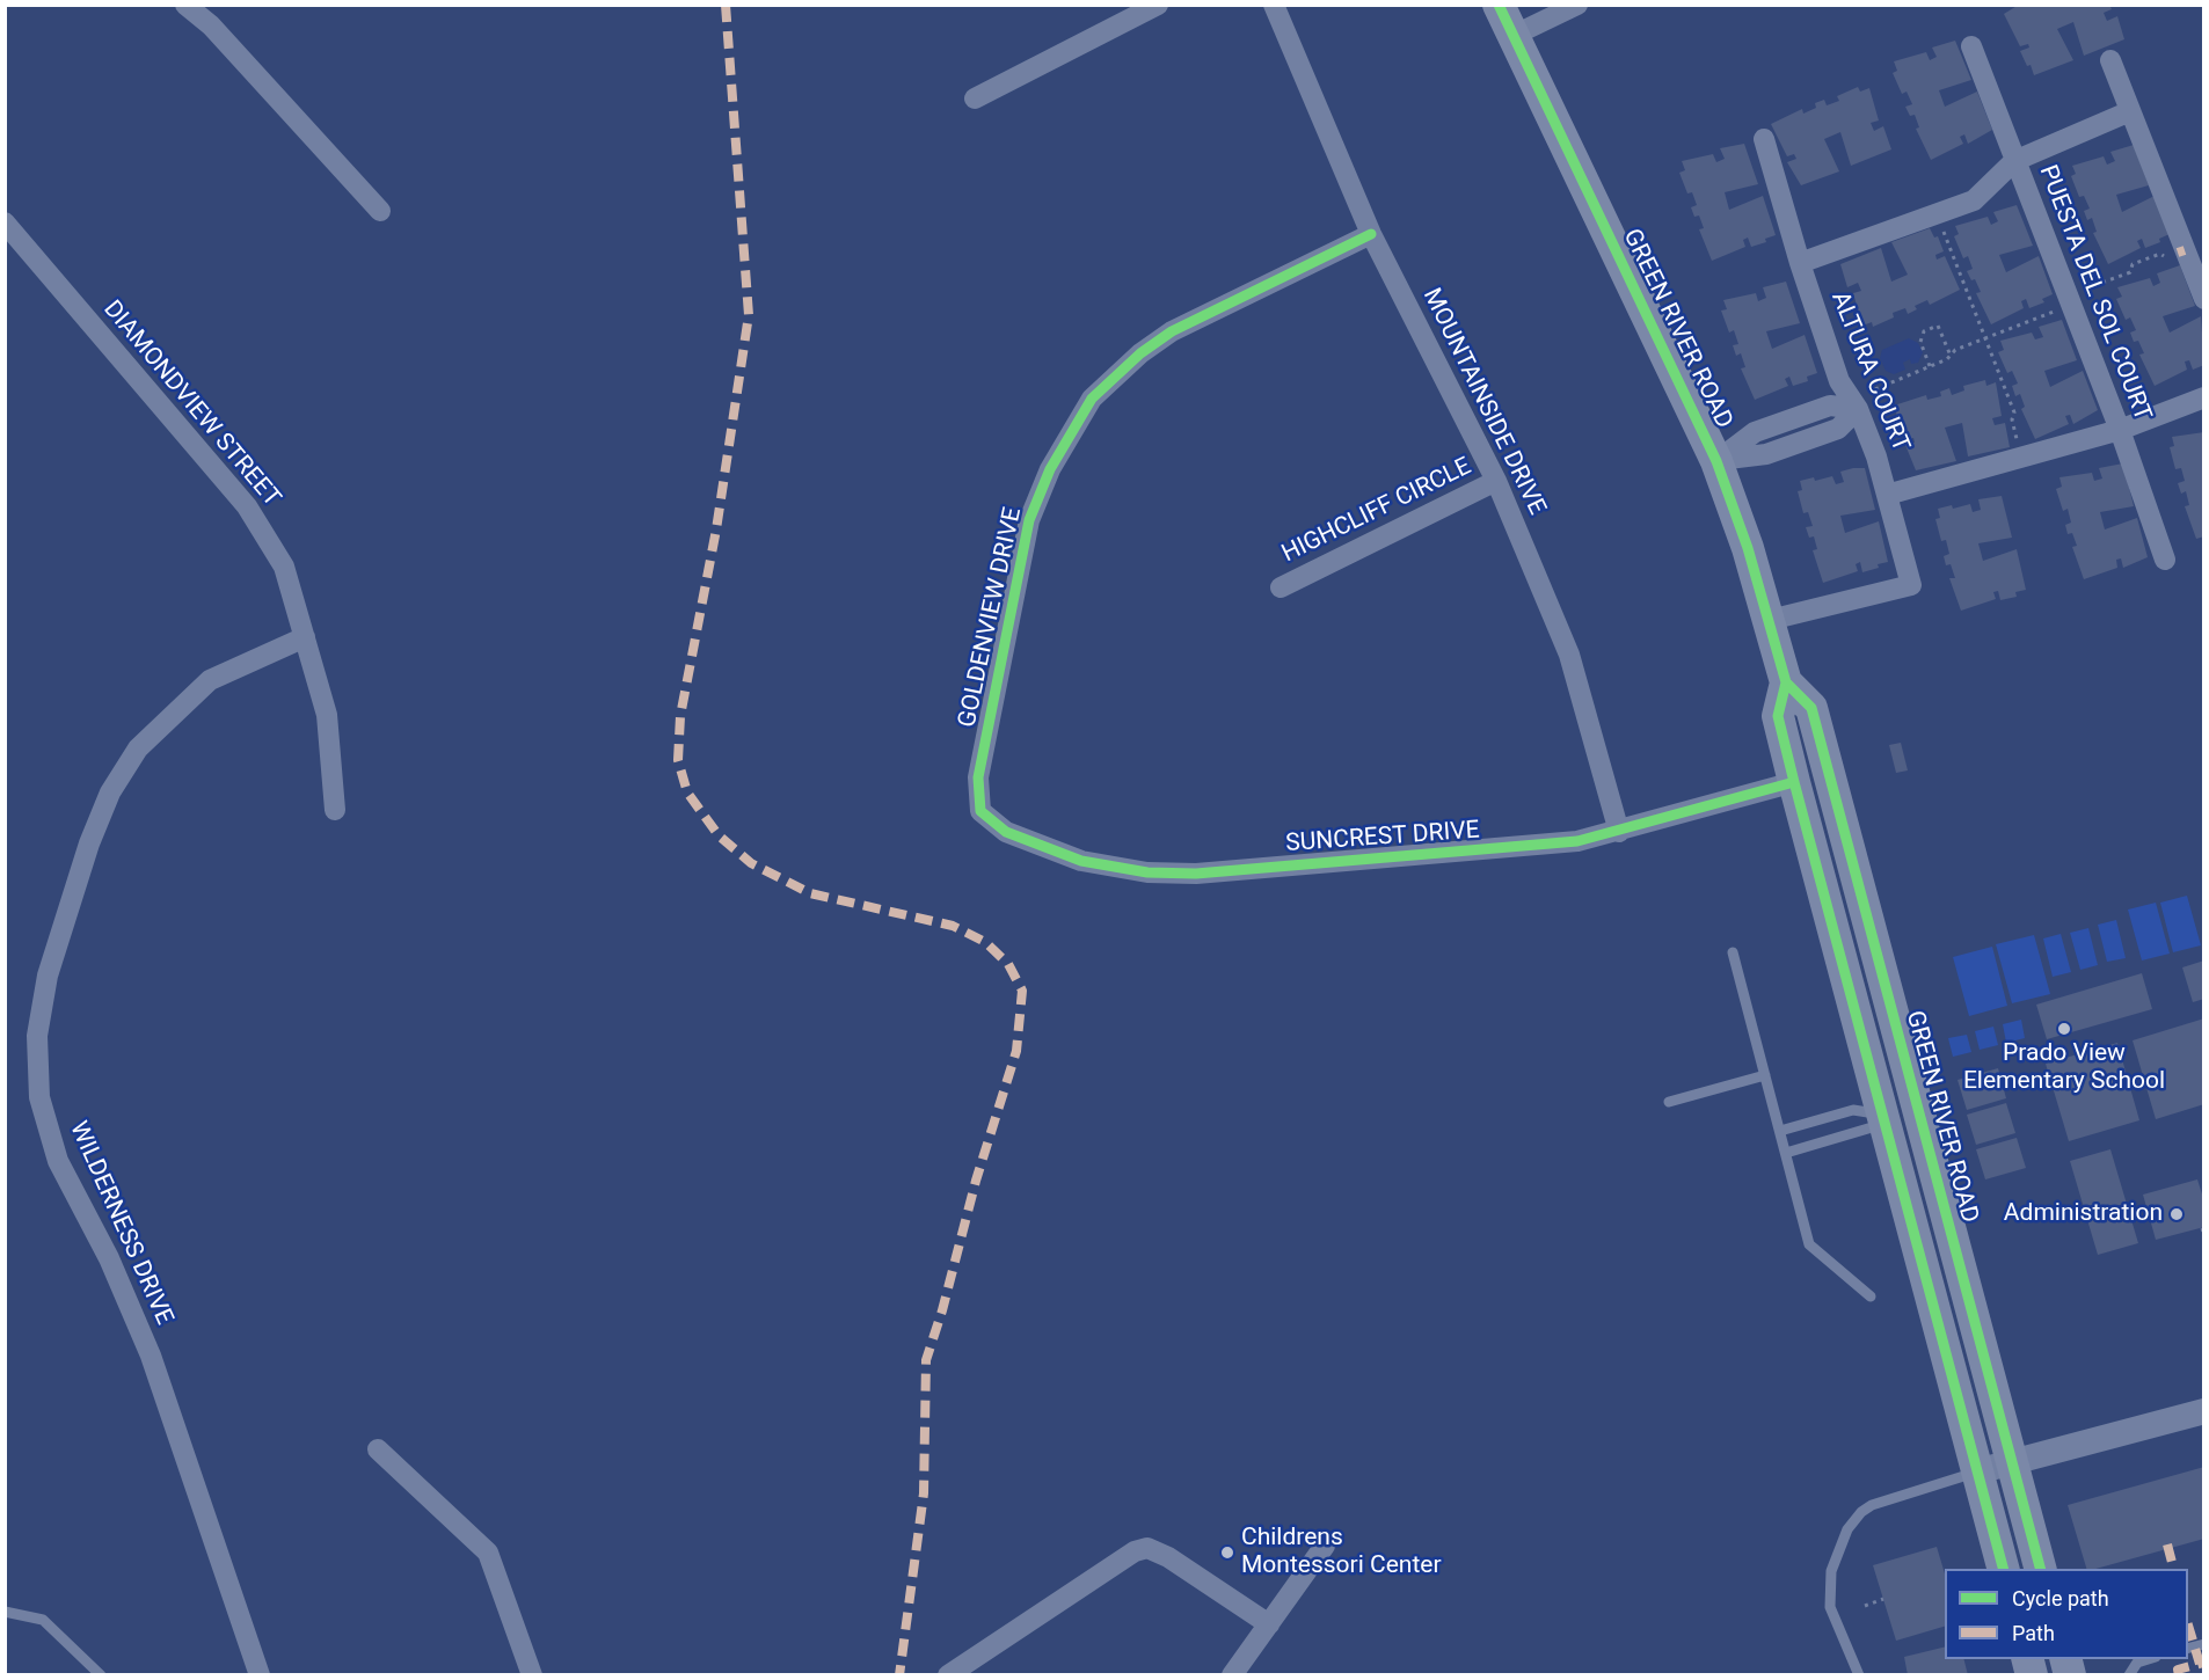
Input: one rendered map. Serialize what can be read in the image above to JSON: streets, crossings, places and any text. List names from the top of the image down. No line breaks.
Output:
{"streets":{"main road":["GREEN RIVER ROAD"],"street":["PUESTA DEL SOL COURT","ALTURA COURT","MOUNTAINSIDE DRIVE","DIAMONDVIEW STREET","HIGHCLIFF CIRCLE","GOLDENVIEW DRIVE","SUNCREST DRIVE","WILDERNESS DRIVE"]},"crossings":[["GREEN RIVER ROAD","ALTURA COURT"],["GREEN RIVER ROAD","SUNCREST DRIVE"],["MOUNTAINSIDE DRIVE","HIGHCLIFF CIRCLE"],["MOUNTAINSIDE DRIVE","GOLDENVIEW DRIVE"],["MOUNTAINSIDE DRIVE","SUNCREST DRIVE"],["DIAMONDVIEW STREET","WILDERNESS DRIVE"],["GOLDENVIEW DRIVE","SUNCREST DRIVE"]],"places":["Prado View Elementary School","Administration","Childrens Montessori Center"],"legend":["Cycle path","Path"]}
